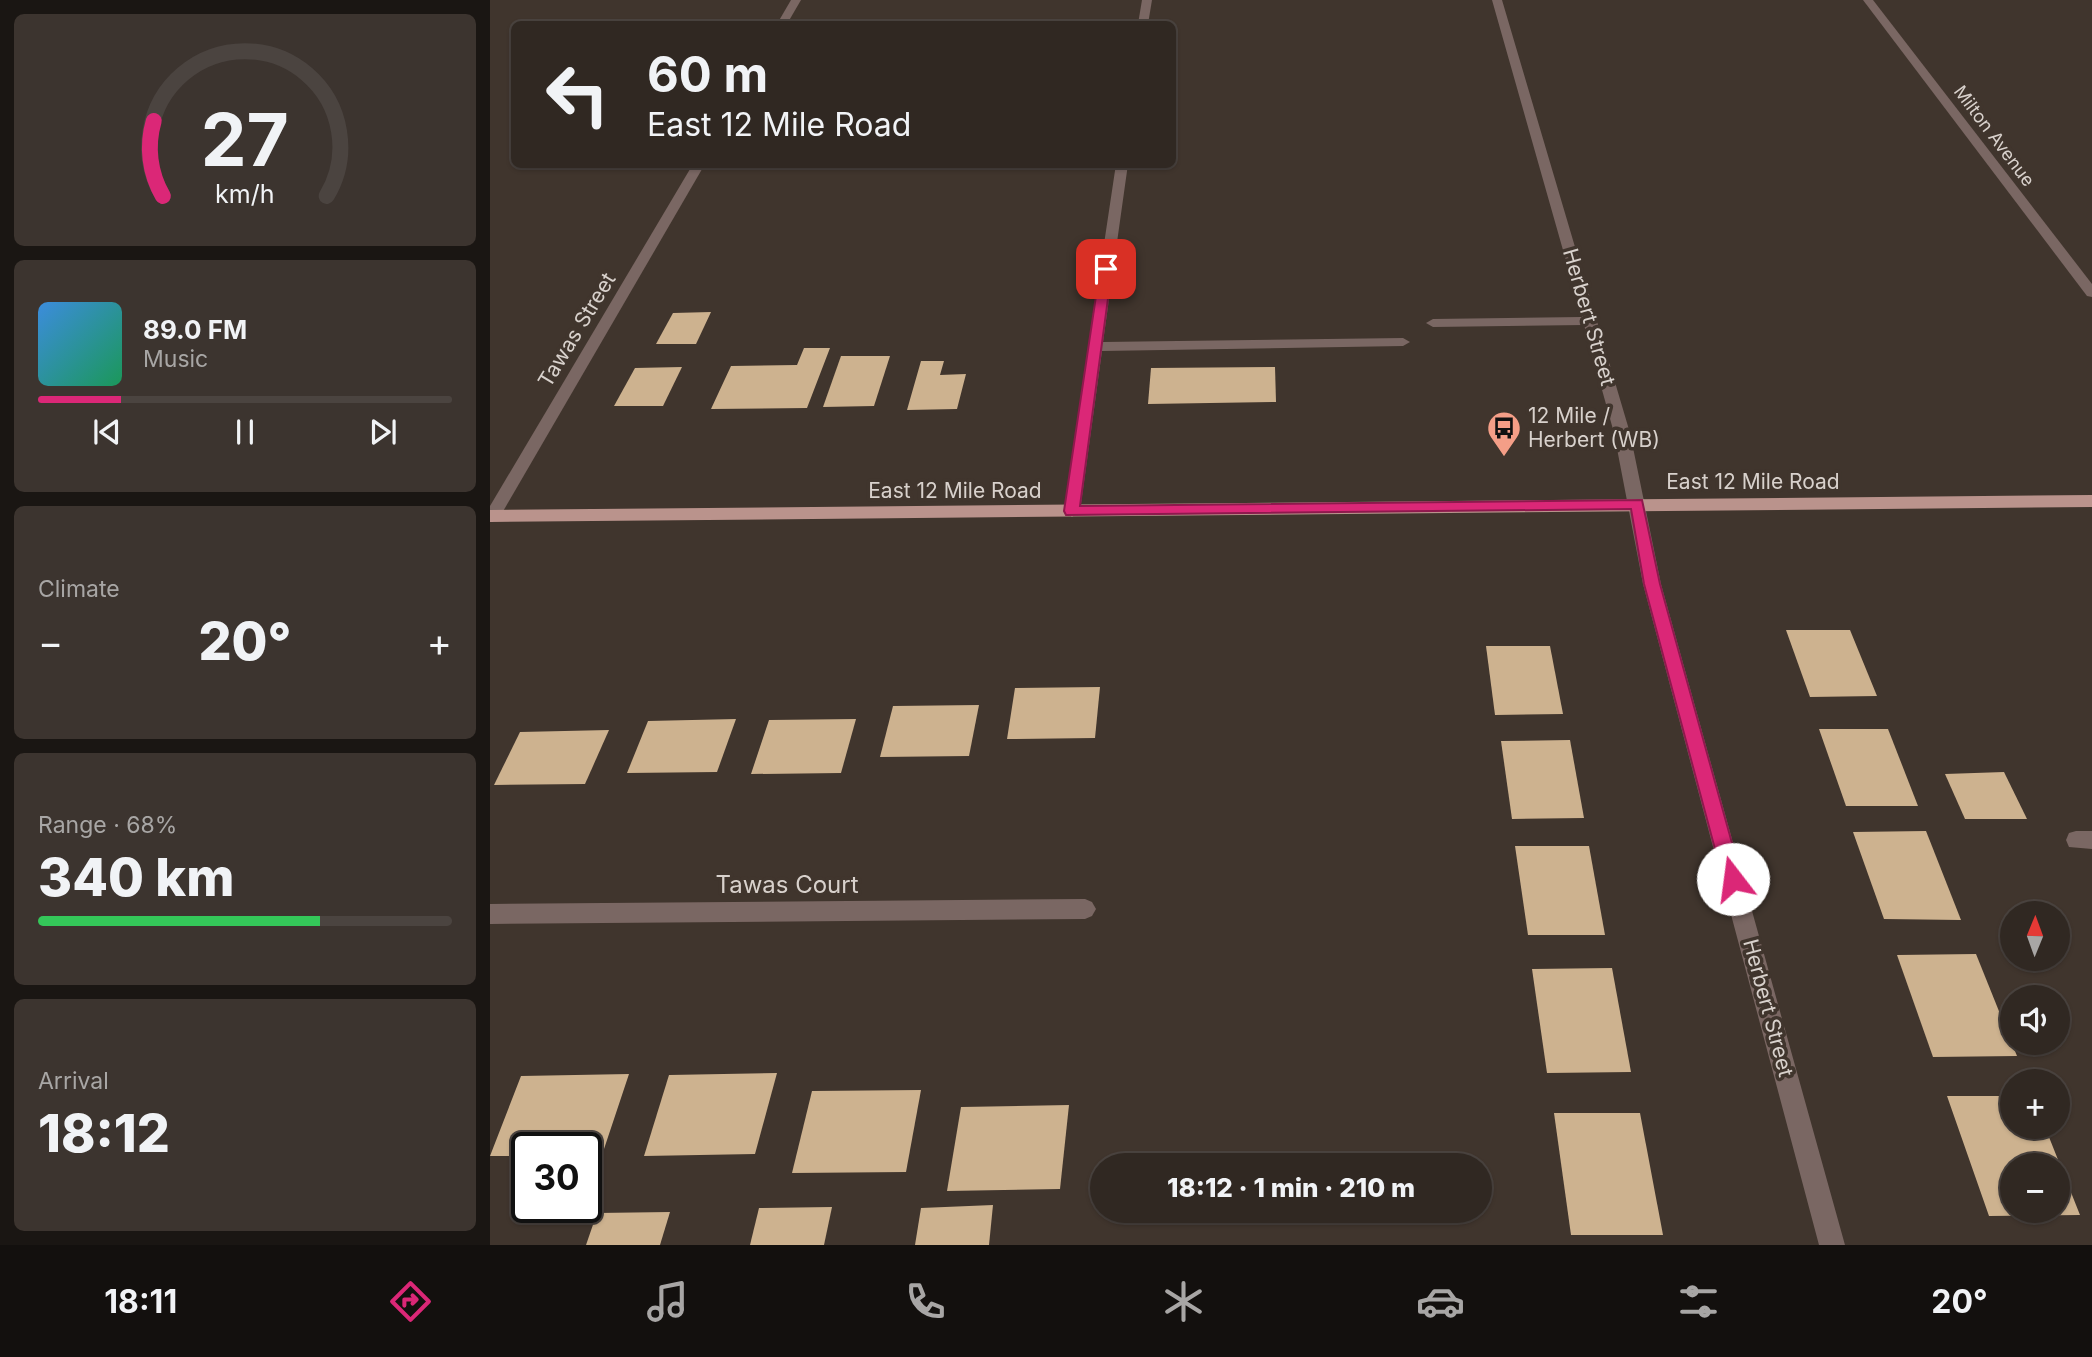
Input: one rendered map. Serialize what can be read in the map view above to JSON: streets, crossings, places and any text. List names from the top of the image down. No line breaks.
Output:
{"streets":{"main road":["East 12 Mile Road"],"street":["Milton Avenue","Herbert Street","Tawas Street","Tawas Court"]},"crossings":[["Herbert Street","East 12 Mile Road"],["Tawas Street","East 12 Mile Road"]],"places":{"bus stop":["12 Mile / Herbert (WB)"]},"north":"top","page":{"turn":["60 m","East 12 Mile Road"],"song":["89.0 FM","Music"],"tile":["Climate",["Range · 68%","340 km"],["Arrival","18:12"]],"heat":["−","20°","+"],"map_buttons":["+","−"],"limit":"30","trip":"18:12 · 1 min · 210 m","tabs":["18:11","20°"],"gauge":["27","km/h"]}}
